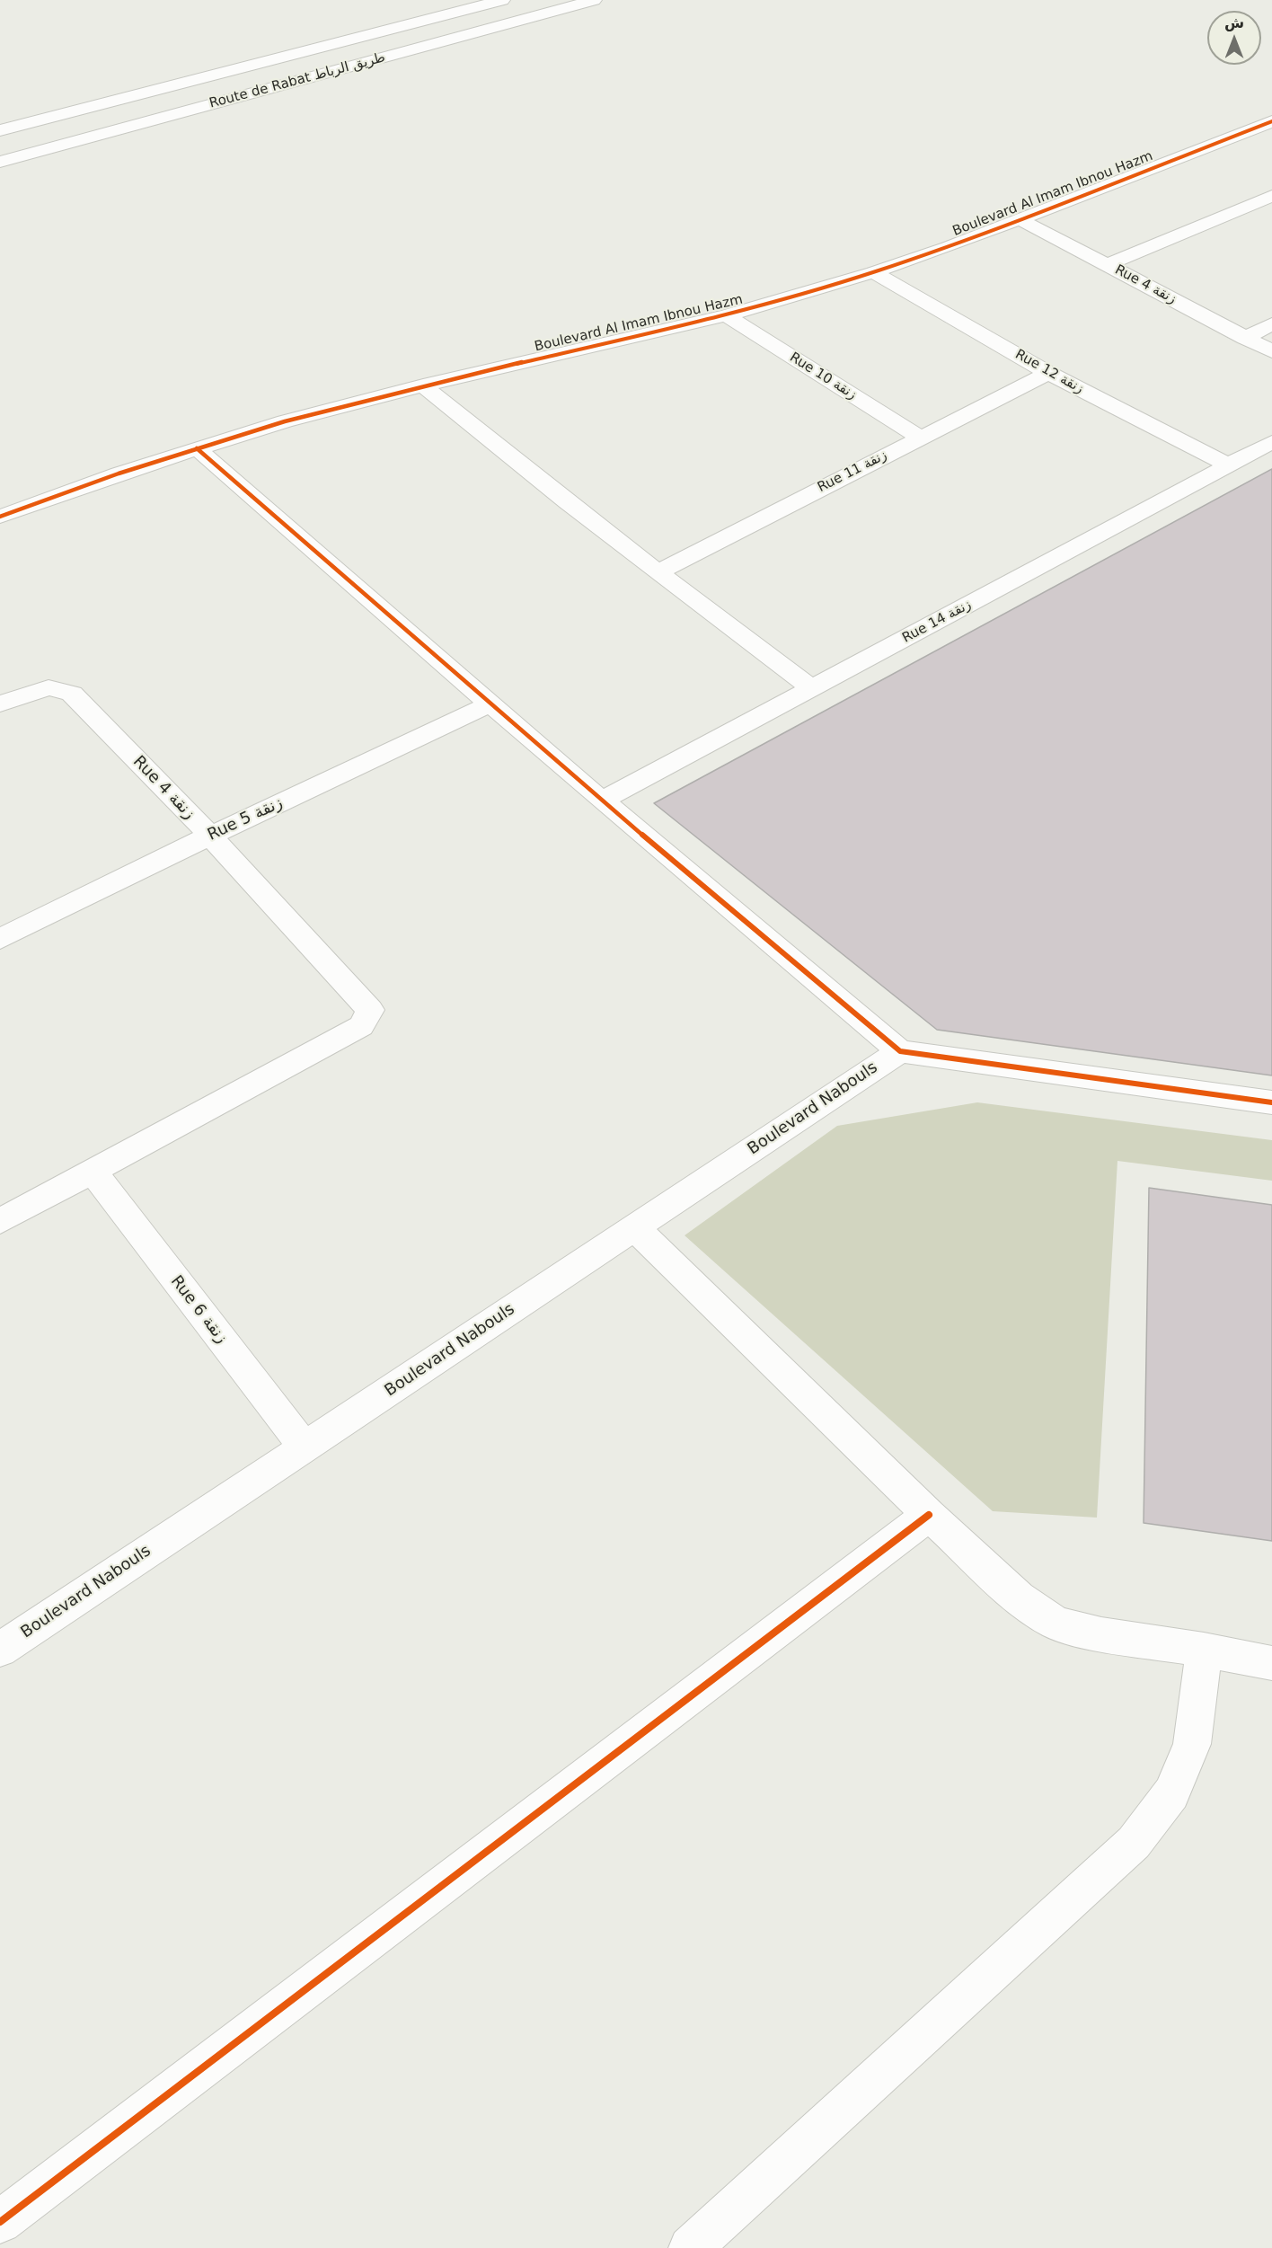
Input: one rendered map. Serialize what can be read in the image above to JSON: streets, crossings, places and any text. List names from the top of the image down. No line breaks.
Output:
{"streets":{"street":["Route de Rabat طريق الرباط","Boulevard Al Imam Ibnou Hazm","Rue 4 زنقة","Rue 12 زنقة","Rue 10 زنقة","Rue 11 زنقة","Rue 14 زنقة","Rue 5 زنقة","Boulevard Nabouls","Rue 6 زنقة"]},"crossings":[["Boulevard Al Imam Ibnou Hazm","Rue 4 زنقة"],["Boulevard Al Imam Ibnou Hazm","Rue 12 زنقة"],["Boulevard Al Imam Ibnou Hazm","Rue 10 زنقة"],["Rue 4 زنقة","Rue 5 زنقة"],["Rue 4 زنقة","Rue 6 زنقة"],["Rue 12 زنقة","Rue 11 زنقة"],["Rue 12 زنقة","Rue 14 زنقة"],["Rue 10 زنقة","Rue 11 زنقة"],["Boulevard Nabouls","Rue 6 زنقة"]],"north":"top"}
